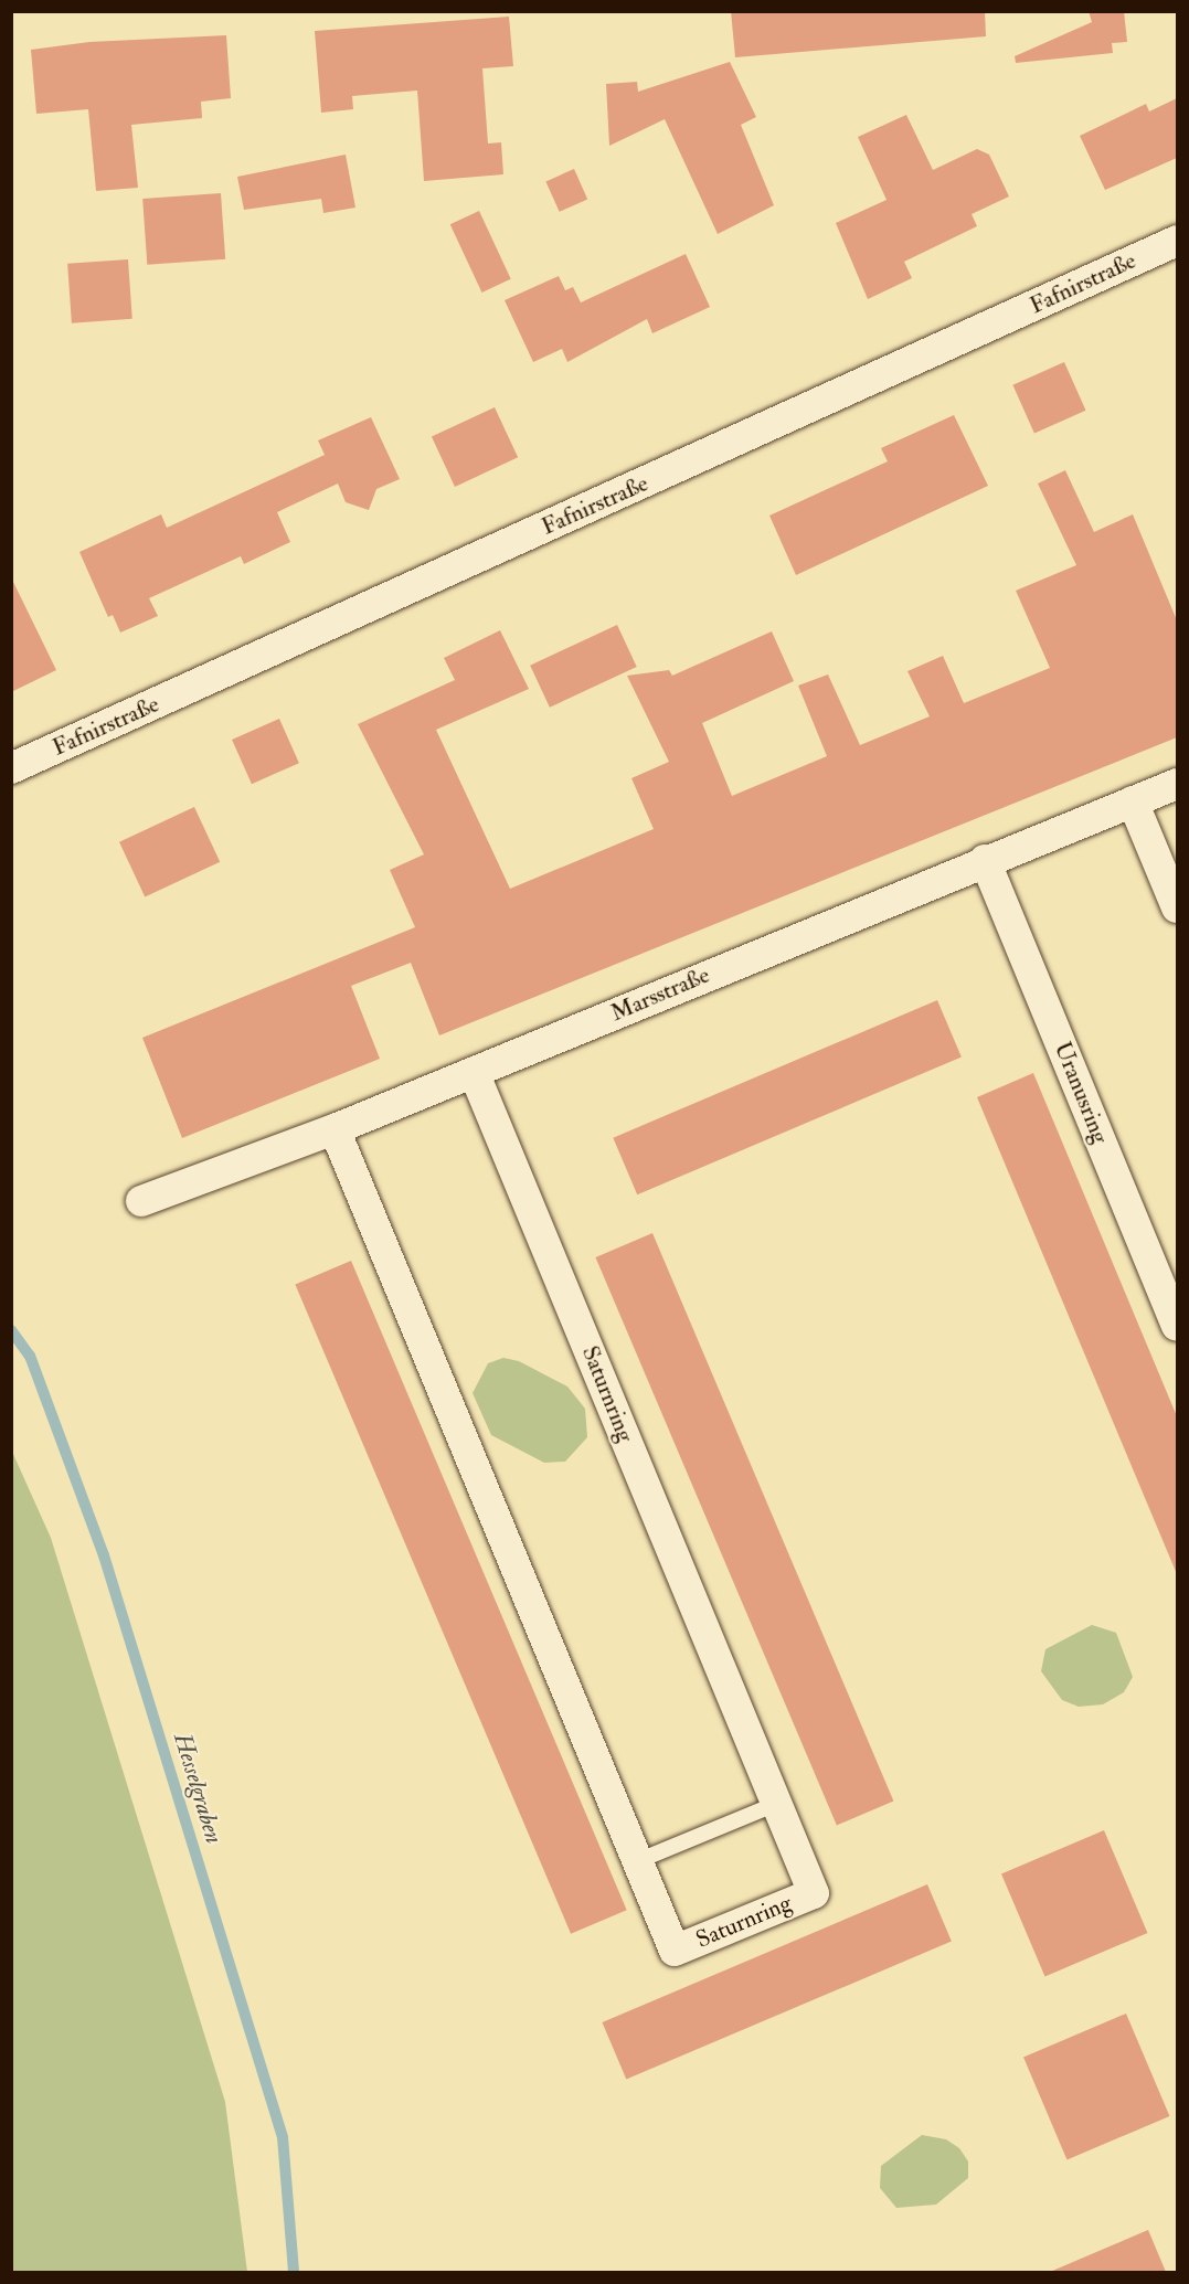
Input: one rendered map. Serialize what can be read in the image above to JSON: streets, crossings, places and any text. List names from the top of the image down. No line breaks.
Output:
{"streets":{"street":["Fafnirstraße","Marsstraße","Uranusring","Saturnring"]},"crossings":[["Marsstraße","Uranusring"],["Marsstraße","Saturnring"]],"water":["Hesselgraben"]}
